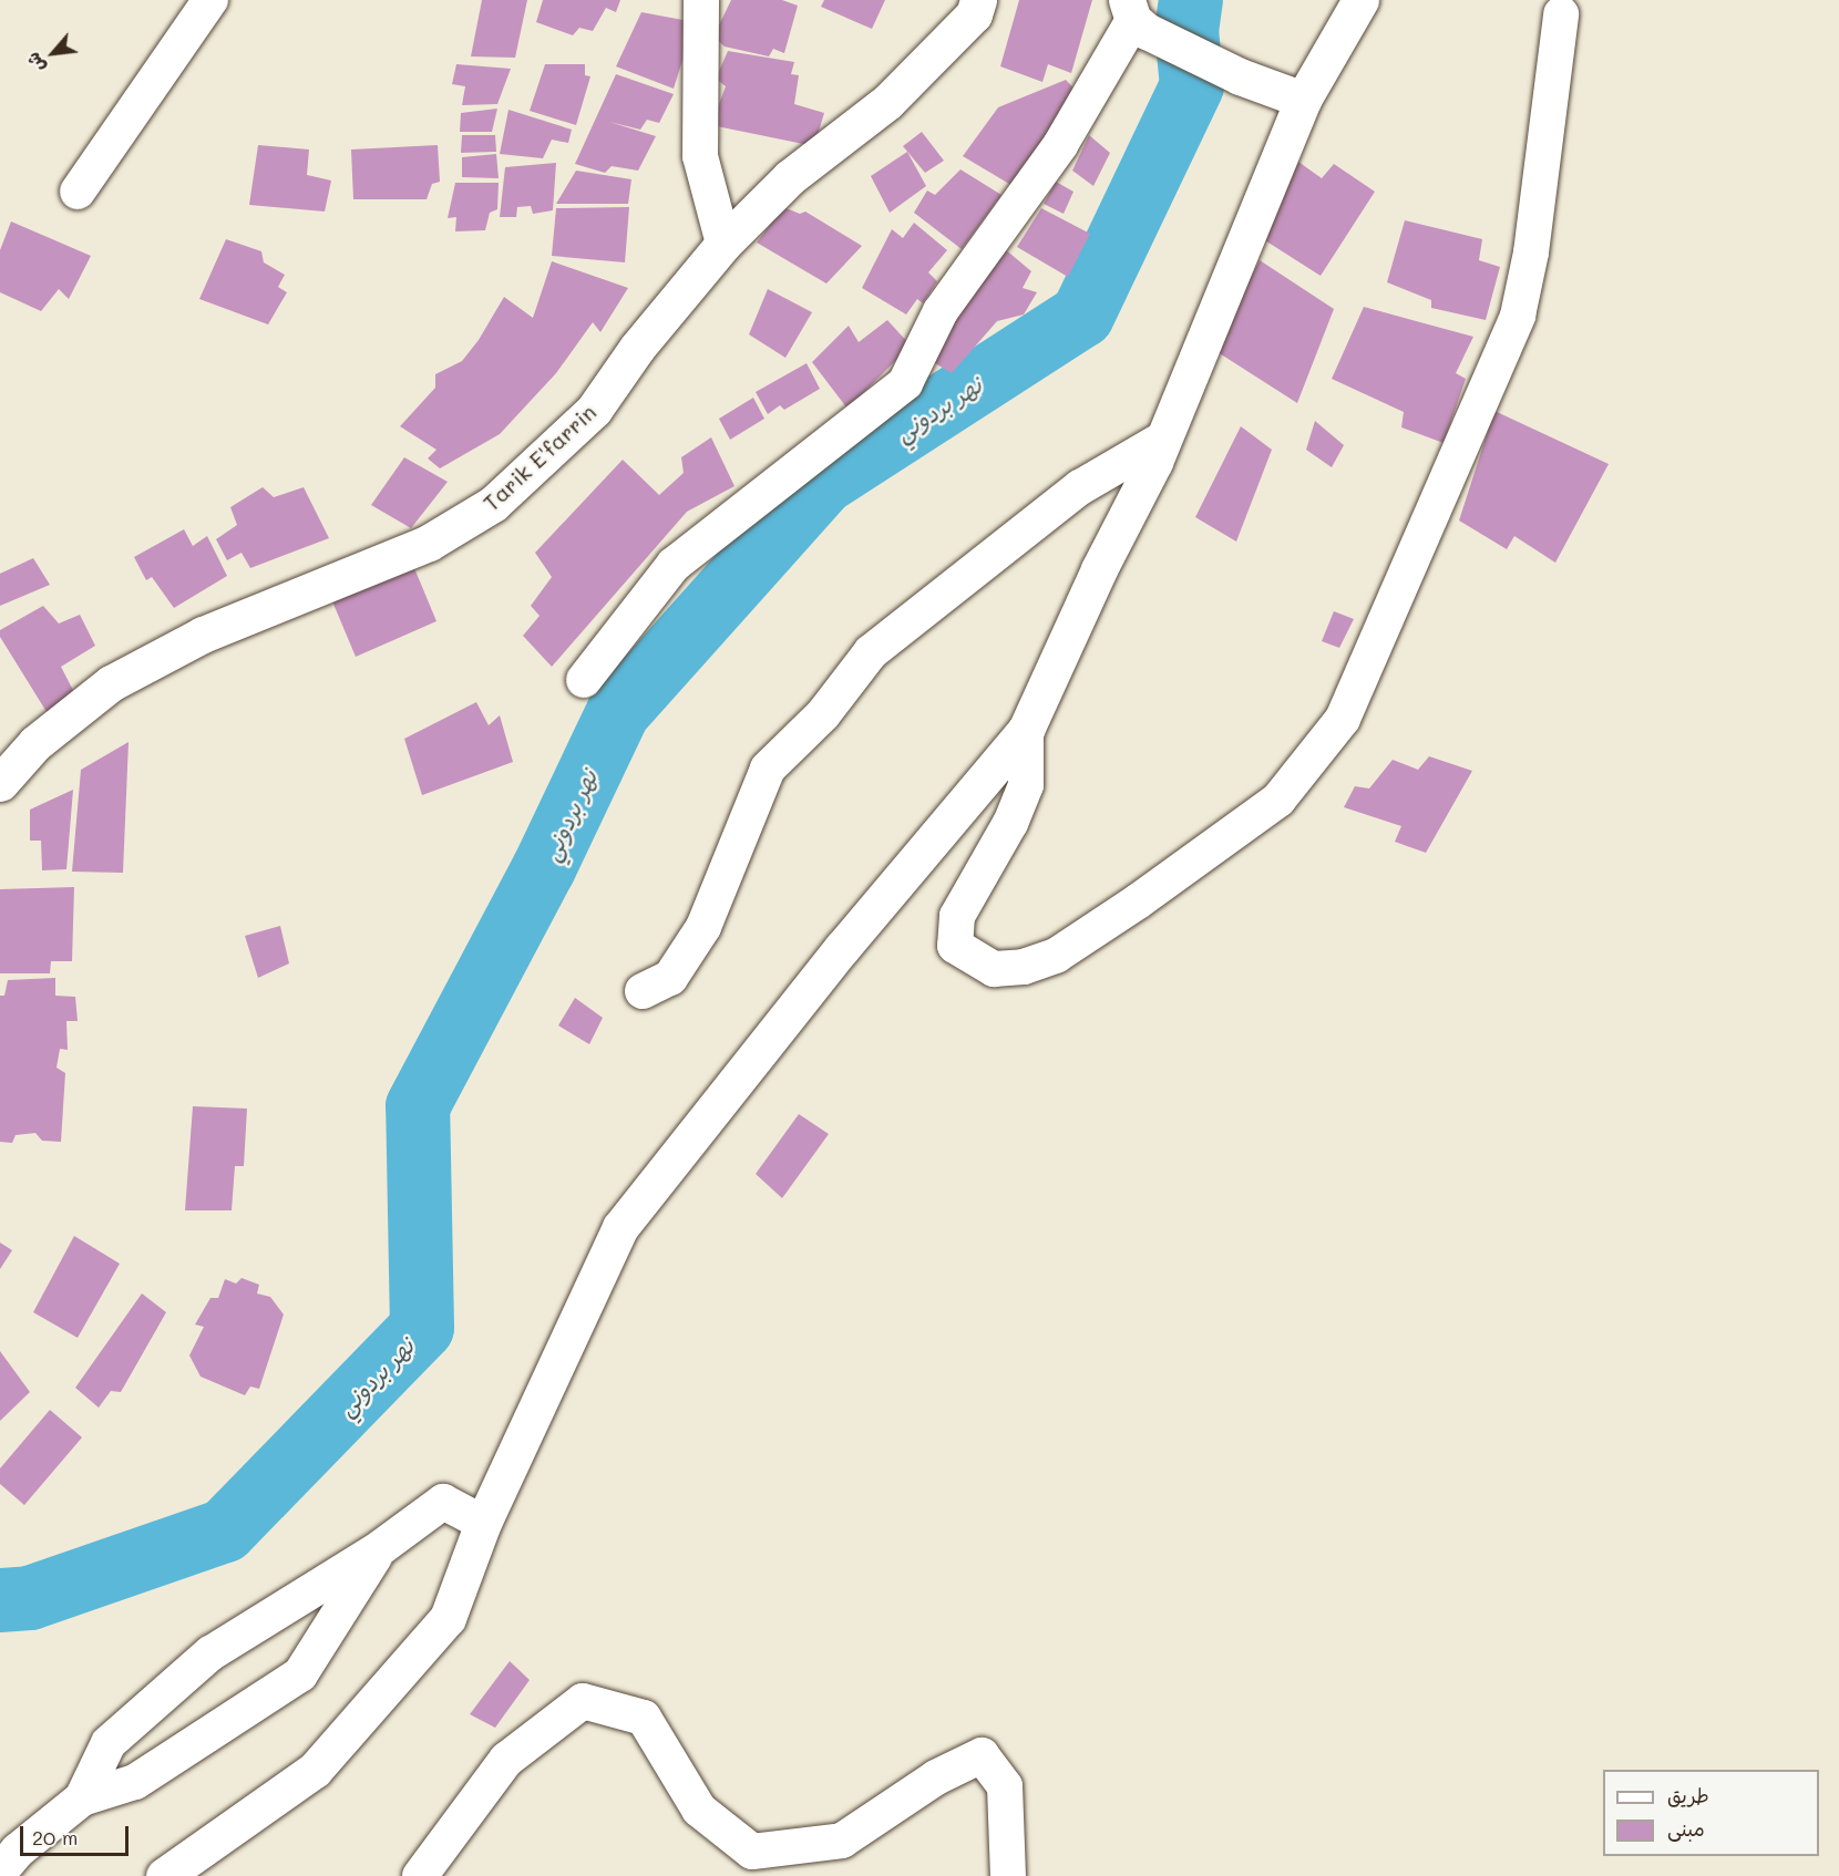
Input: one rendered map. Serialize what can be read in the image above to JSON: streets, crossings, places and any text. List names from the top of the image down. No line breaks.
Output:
{"streets":{"street":["Tarik E'farrin"]},"water":["نهر بردوني"],"legend":["طريق","مبنى"],"scale_bar":"20 m","north":"bottom left"}
